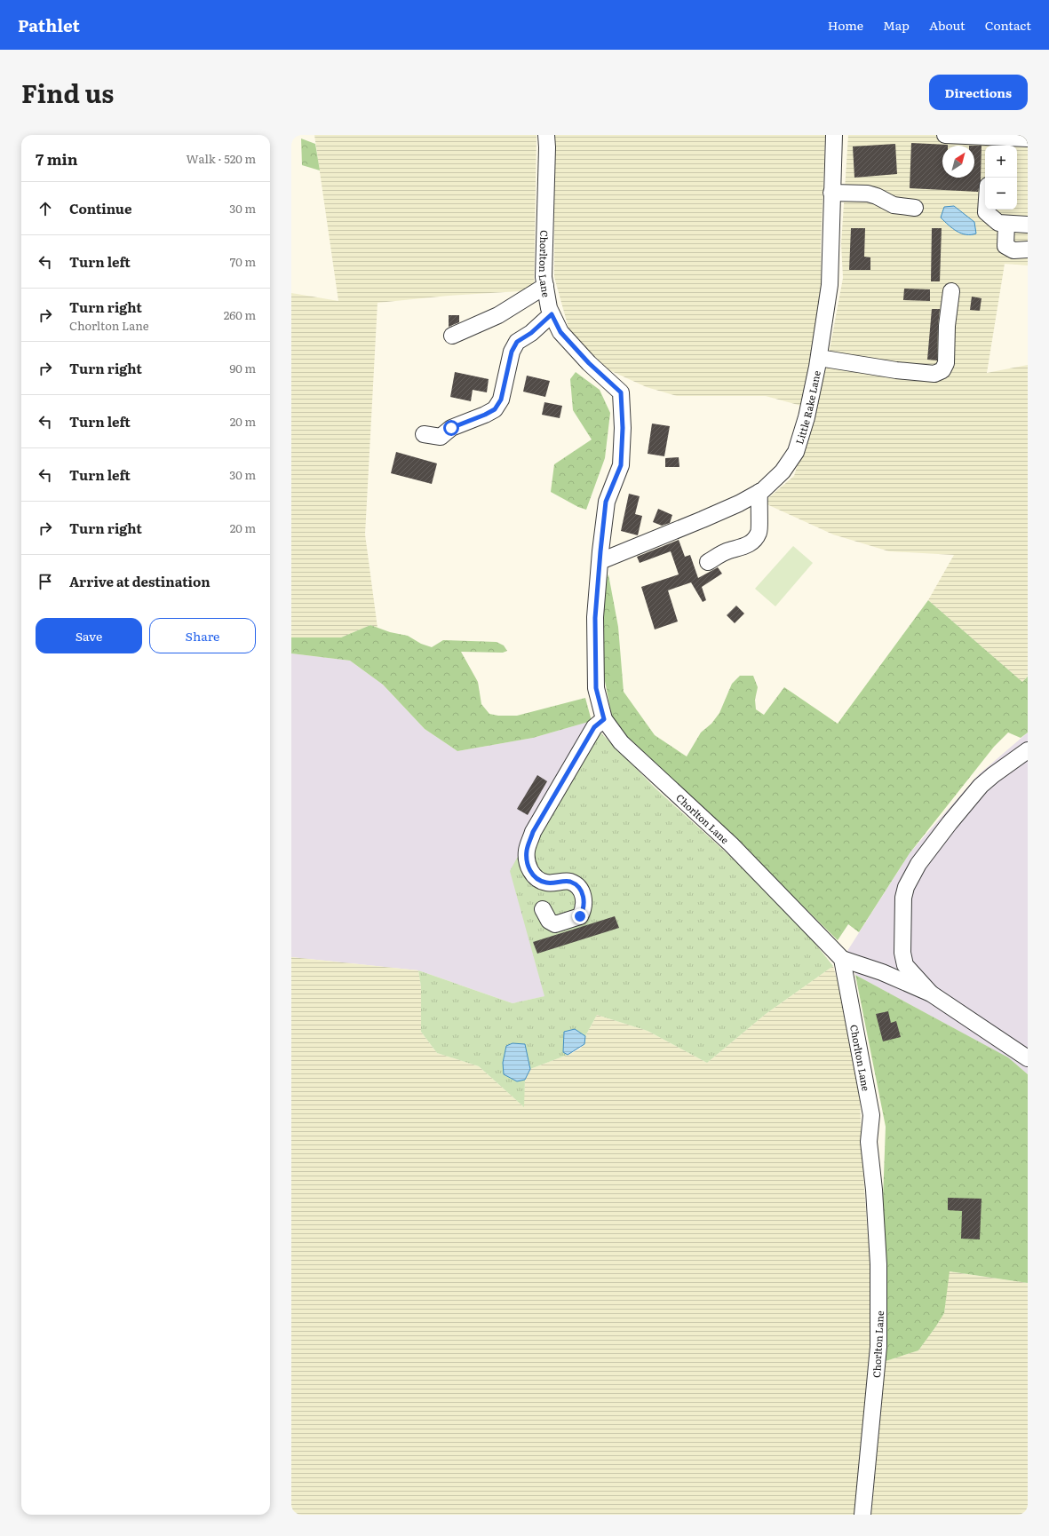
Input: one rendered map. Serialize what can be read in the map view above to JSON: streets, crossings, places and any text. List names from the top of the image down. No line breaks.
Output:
{"streets":{"street":["Chorlton Lane","Little Rake Lane"]},"crossings":[["Chorlton Lane","Little Rake Lane"]],"north":"top right","page":{"header":"Pathlet","nav":["Home","Map","About","Contact"],"title":"Find us","buttons":["Directions",["Save","Share"]],"heading":["7 min","Walk · 520 m"],"map_buttons":["+","−"],"list":[["Continue","30 m"],["Turn left","70 m"],["Turn right","Chorlton Lane","260 m"],["Turn right","90 m"],["Turn left","20 m"],["Turn left","30 m"],["Turn right","20 m"],"Arrive at destination"]}}
